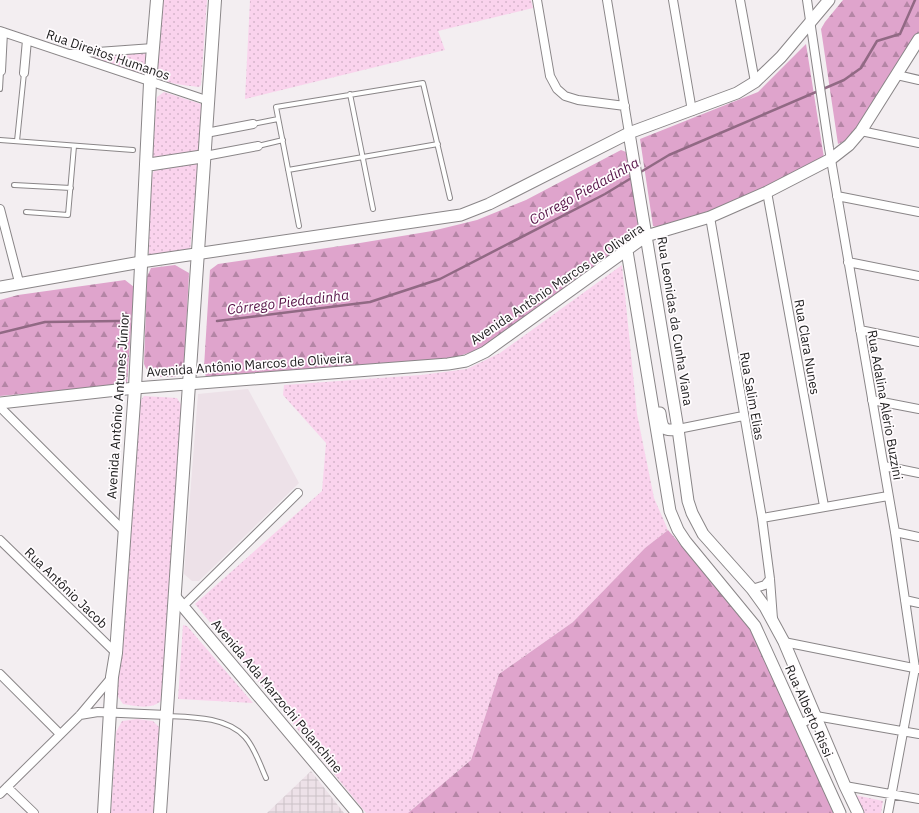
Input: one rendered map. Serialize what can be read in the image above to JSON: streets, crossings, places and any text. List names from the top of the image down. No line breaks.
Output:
{"streets":{"main road":["Avenida Antônio Marcos de Oliveira","Rua Leonidas da Cunha Viana","Avenida Antônio Antunes Júnior","Avenida Ada Marzochi Polanchine","Rua Alberto Rissi"],"street":["Rua Direitos Humanos","Rua Clara Nunes","Rua Salim Elias","Rua Adalina Alério Buzzini","Rua Antônio Jacob"]},"crossings":[["Rua Direitos Humanos","Avenida Antônio Antunes Júnior"],["Avenida Antônio Marcos de Oliveira","Rua Leonidas da Cunha Viana"],["Avenida Antônio Marcos de Oliveira","Rua Clara Nunes"],["Avenida Antônio Marcos de Oliveira","Rua Salim Elias"],["Avenida Antônio Marcos de Oliveira","Rua Adalina Alério Buzzini"],["Avenida Antônio Marcos de Oliveira","Avenida Antônio Antunes Júnior"],["Rua Leonidas da Cunha Viana","Rua Salim Elias"],["Rua Leonidas da Cunha Viana","Rua Alberto Rissi"],["Rua Salim Elias","Rua Alberto Rissi"],["Avenida Antônio Antunes Júnior","Rua Antônio Jacob"]],"water":["Córrego Piedadinha"]}
